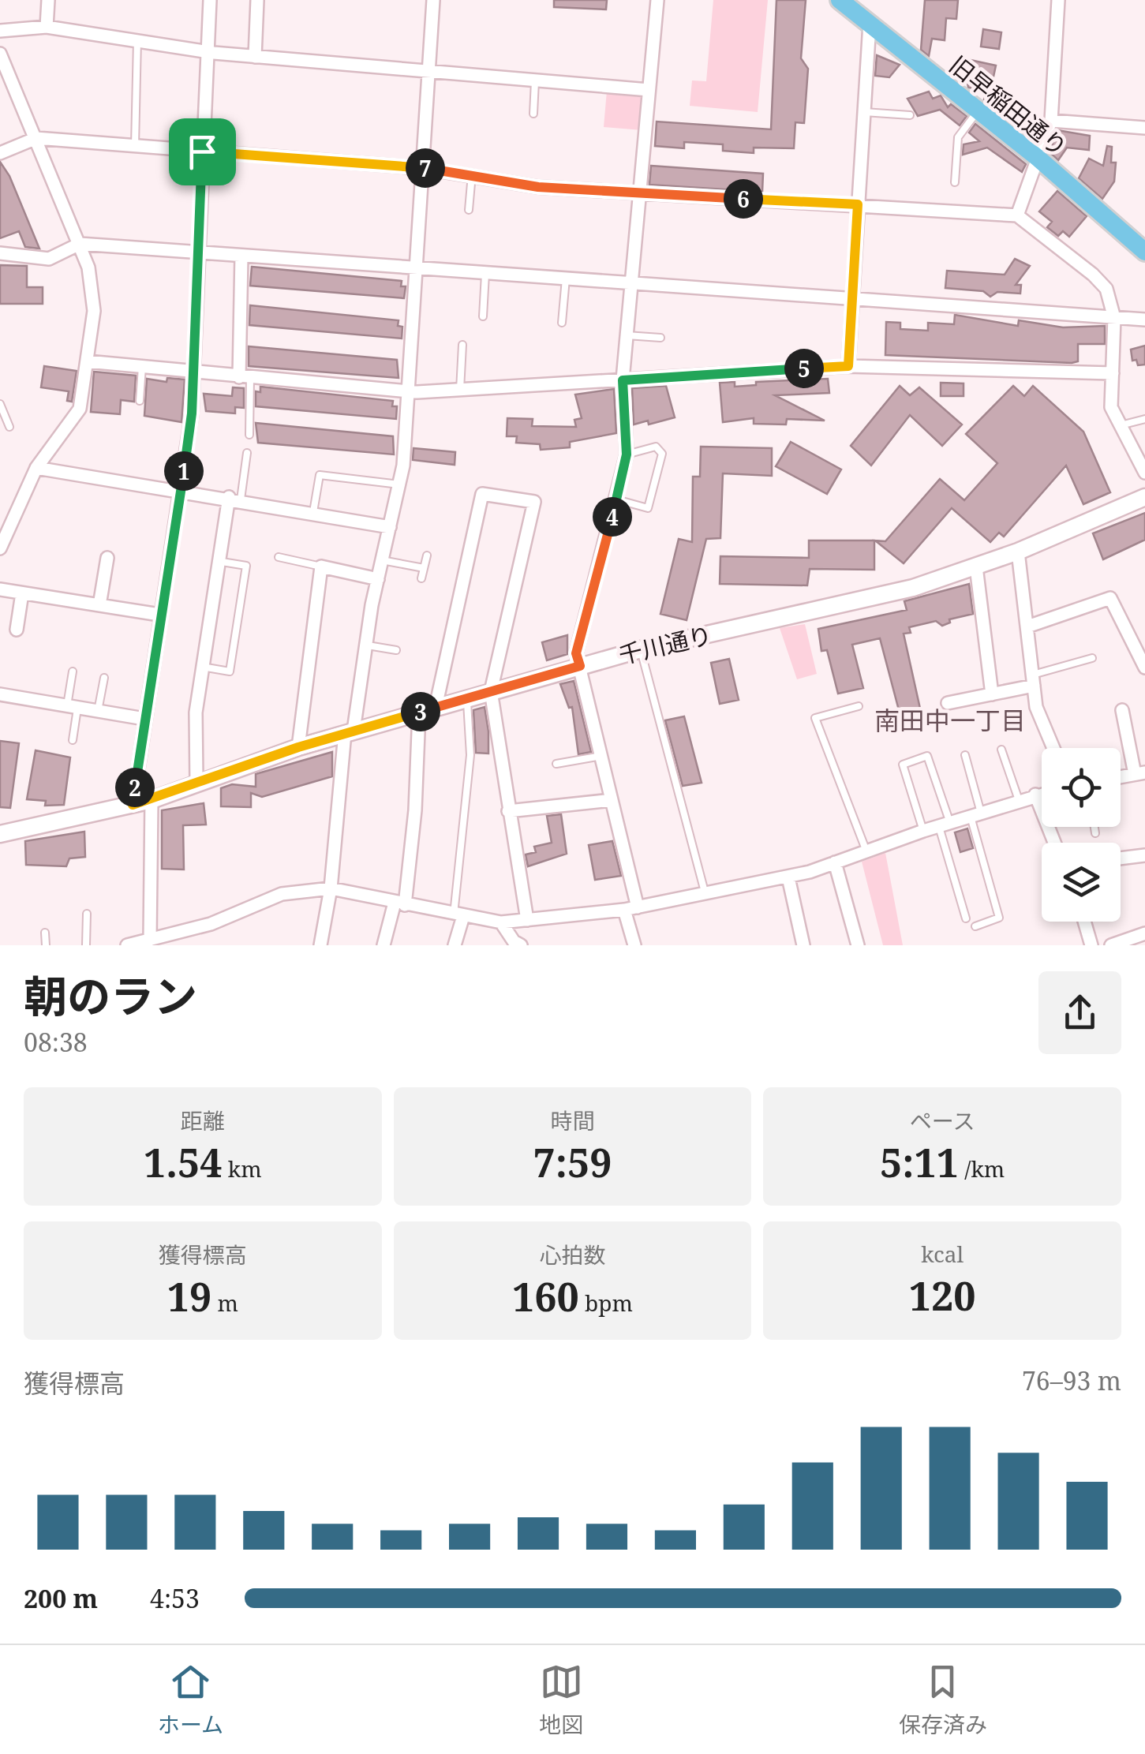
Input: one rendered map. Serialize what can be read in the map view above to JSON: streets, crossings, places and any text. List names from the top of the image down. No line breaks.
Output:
{"streets":{"main road":["旧早稲田通り","千川通り"]},"districts":["南田中一丁目"],"page":{"pins":["7","6","5","1","4","3","2"],"heading":["朝のラン","08:38"],"stats":[["距離","1.54 km"],["時間","7:59"],["ペース","5:11 /km"],["獲得標高","19 m"],["心拍数","160 bpm"],["kcal","120"]],"chart":["獲得標高","76–93 m"],"list":[{"name":"200 m","note":"4:53"}],"tabs":["ホーム","地図","保存済み"]}}
